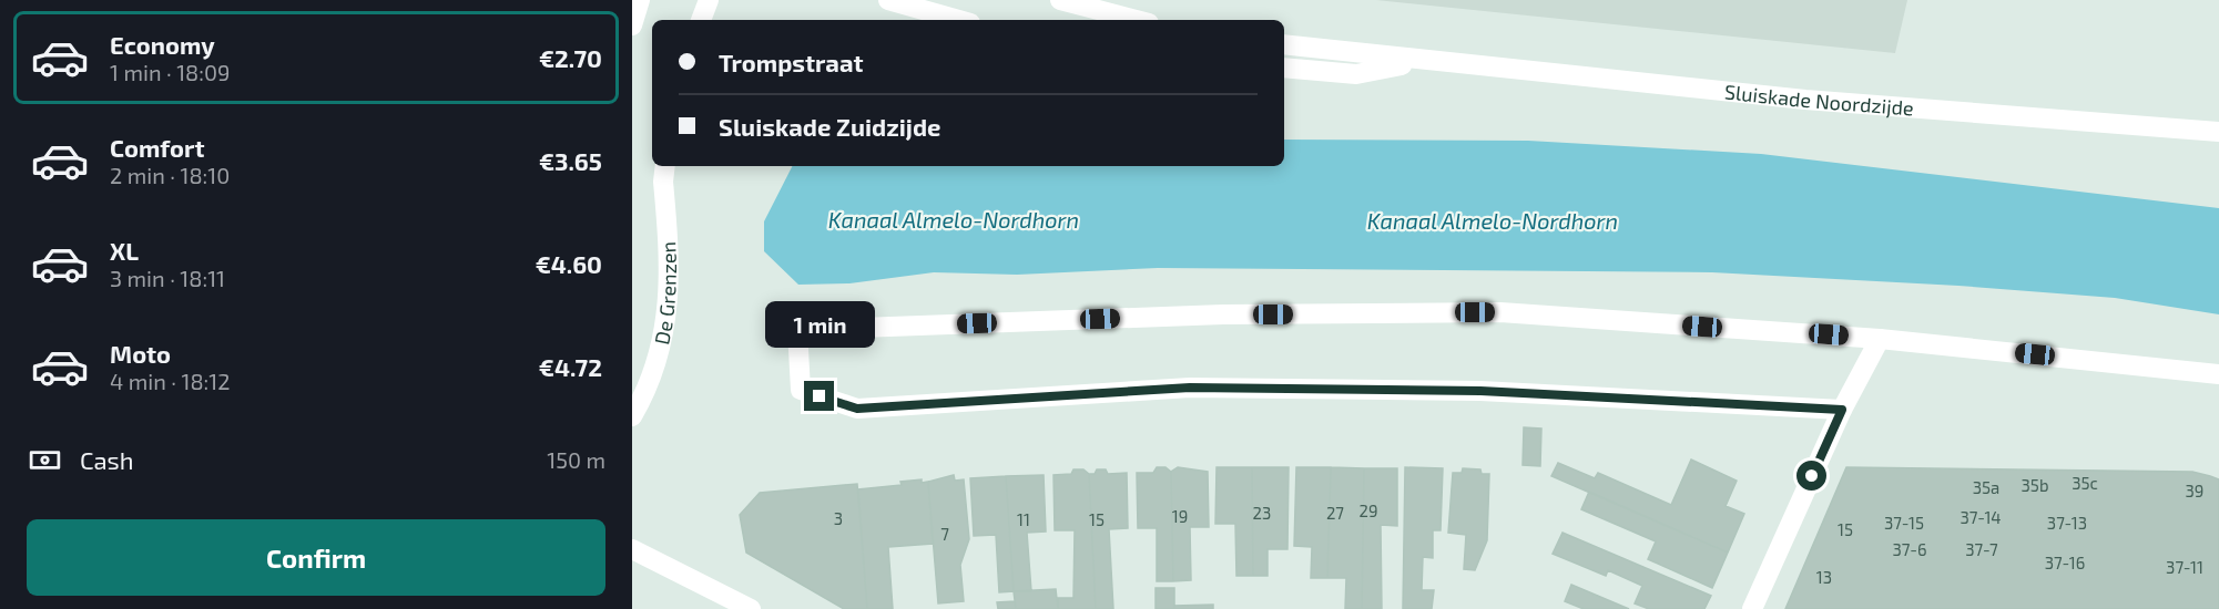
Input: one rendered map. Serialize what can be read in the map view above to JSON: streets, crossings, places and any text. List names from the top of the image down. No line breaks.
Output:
{"streets":{"street":["Sluiskade Noordzijde","De Grenzen"]},"water":["Kanaal Almelo-Nordhorn"],"house_numbers":["35c","35b","35a","39","29","23","27","19","37-14","3","11","15","37-15","37-13","15","7","37-6","37-7","37-16","37-11","13"],"page":{"list":[{"name":"Economy","note":"1 min · 18:09","value":"€2.70"},{"name":"Comfort","note":"2 min · 18:10","value":"€3.65"},{"name":"XL","note":"3 min · 18:11","value":"€4.60"},{"name":"Moto","note":"4 min · 18:12","value":"€4.72"}],"banner":["Trompstraat","Sluiskade Zuidzijde"],"bubble":"1 min","pay":["Cash","150 m"],"buttons":"Confirm"}}
